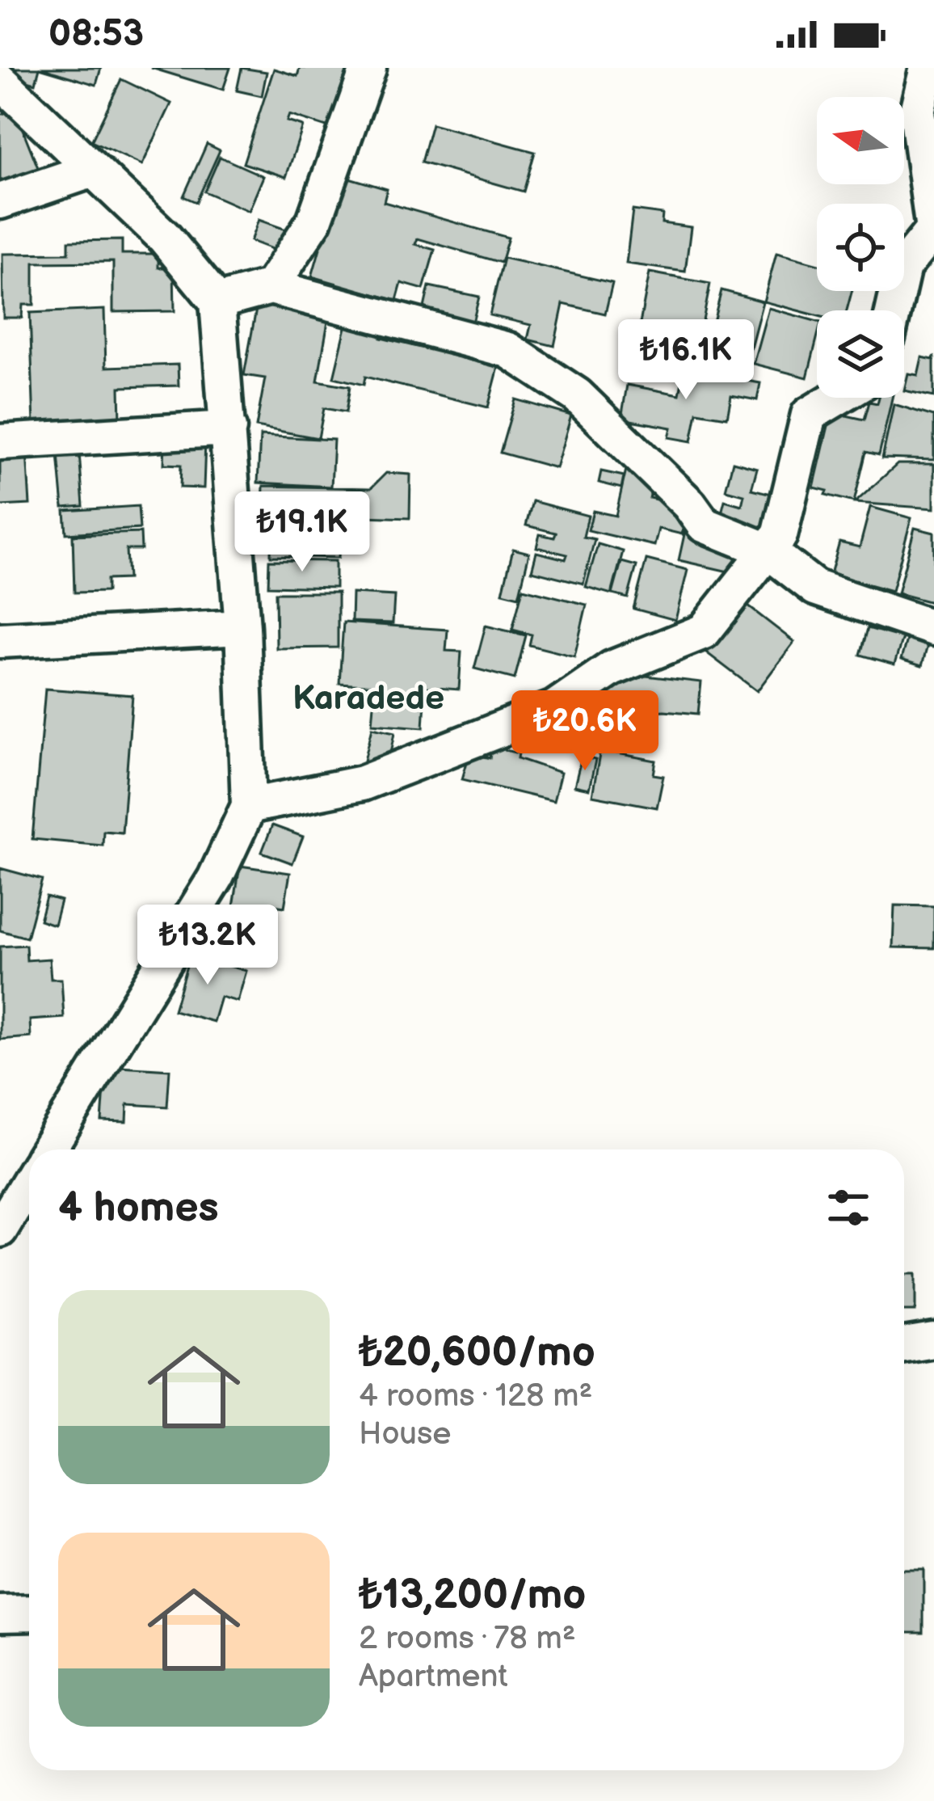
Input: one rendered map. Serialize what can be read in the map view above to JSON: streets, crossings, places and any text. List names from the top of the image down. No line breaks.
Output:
{"districts":["Karadede"],"north":"left","page":{"status":"08:53","price":["₺16.1K","₺19.1K","₺20.6K","₺13.2K"],"heading":"4 homes","list":[{"name":"₺20,600/mo","note":"4 rooms · 128 m² · House"},{"name":"₺13,200/mo","note":"2 rooms · 78 m² · Apartment"}]}}
